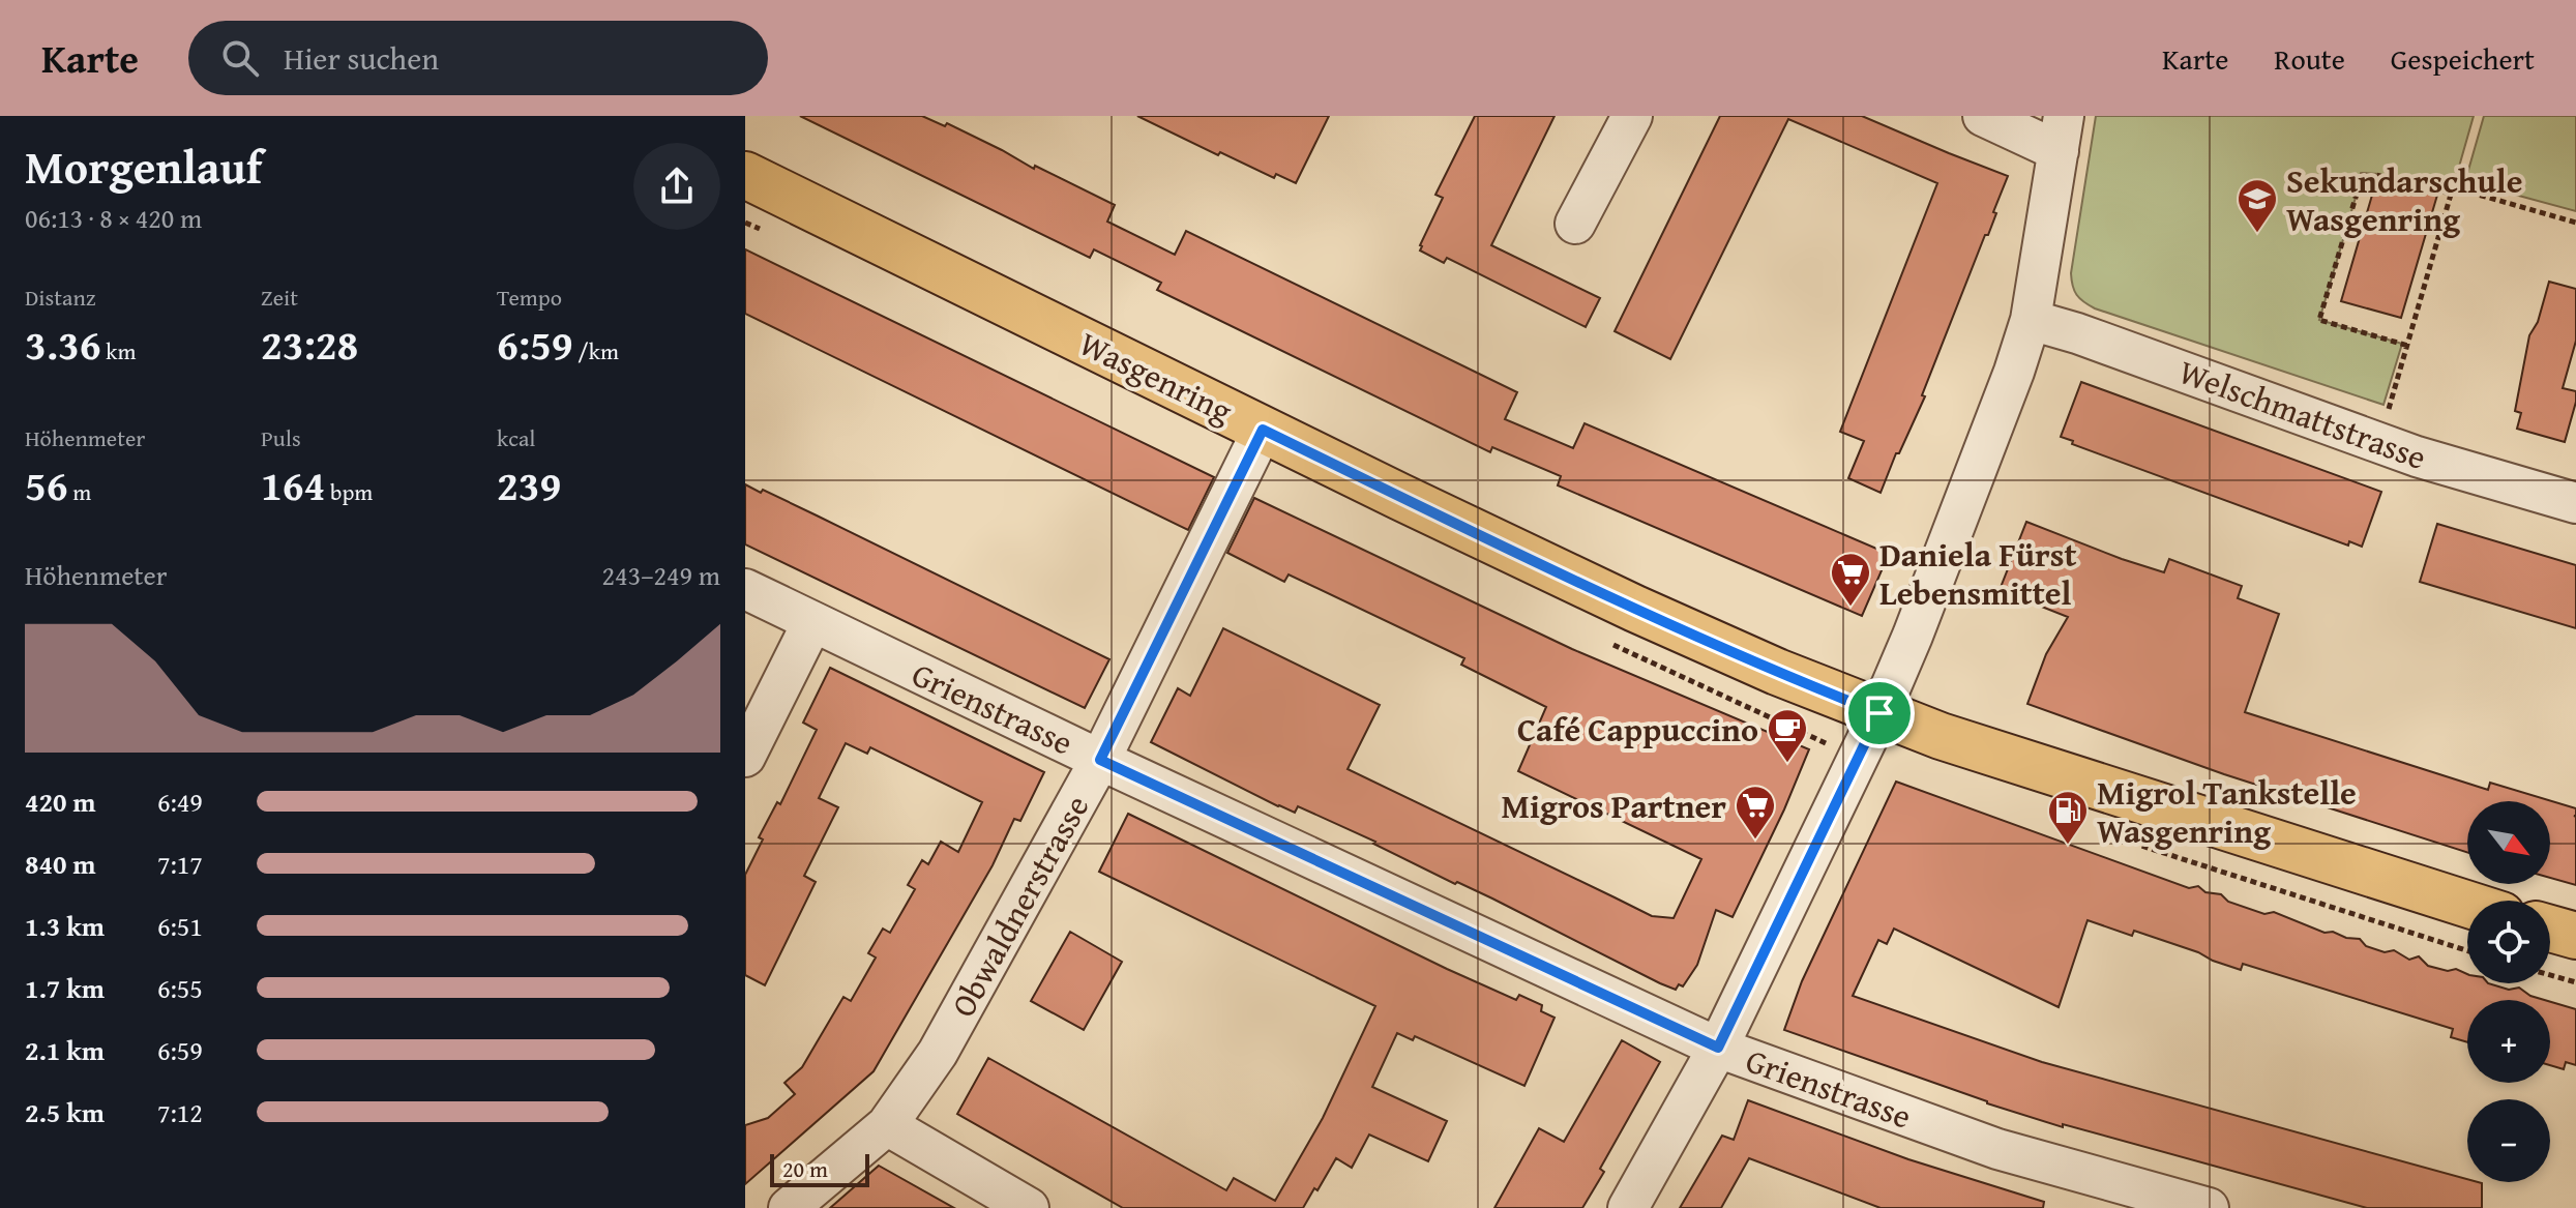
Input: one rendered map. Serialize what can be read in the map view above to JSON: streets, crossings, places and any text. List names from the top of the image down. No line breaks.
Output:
{"streets":{"main road":["Wasgenring"],"street":["Welschmattstrasse","Grienstrasse","Obwaldnerstrasse"]},"crossings":[["Wasgenring","Obwaldnerstrasse"],["Grienstrasse","Obwaldnerstrasse"]],"places":{"school or university":["Sekundarschule Wasgenring"],"supermarket":["Daniela Fürst Lebensmittel","Migros Partner"],"cafe":["Café Cappuccino"],"fuel station":["Migrol Tankstelle Wasgenring"]},"scale_bar":"20 m","north":"bottom right","page":{"header":"Karte","search":"Hier suchen","nav":["Karte","Route","Gespeichert"],"heading":["Morgenlauf","06:13 · 8 × 420 m"],"stats":[["Distanz","3.36 km"],["Zeit","23:28"],["Tempo","6:59 /km"],["Höhenmeter","56 m"],["Puls","164 bpm"],["kcal","239"]],"chart":["Höhenmeter","243–249 m"],"list":[{"name":"420 m","note":"6:49"},{"name":"840 m","note":"7:17"},{"name":"1.3 km","note":"6:51"},{"name":"1.7 km","note":"6:55"},{"name":"2.1 km","note":"6:59"},{"name":"2.5 km","note":"7:12"}],"map_buttons":["+","−"],"scale":"20 m"}}
